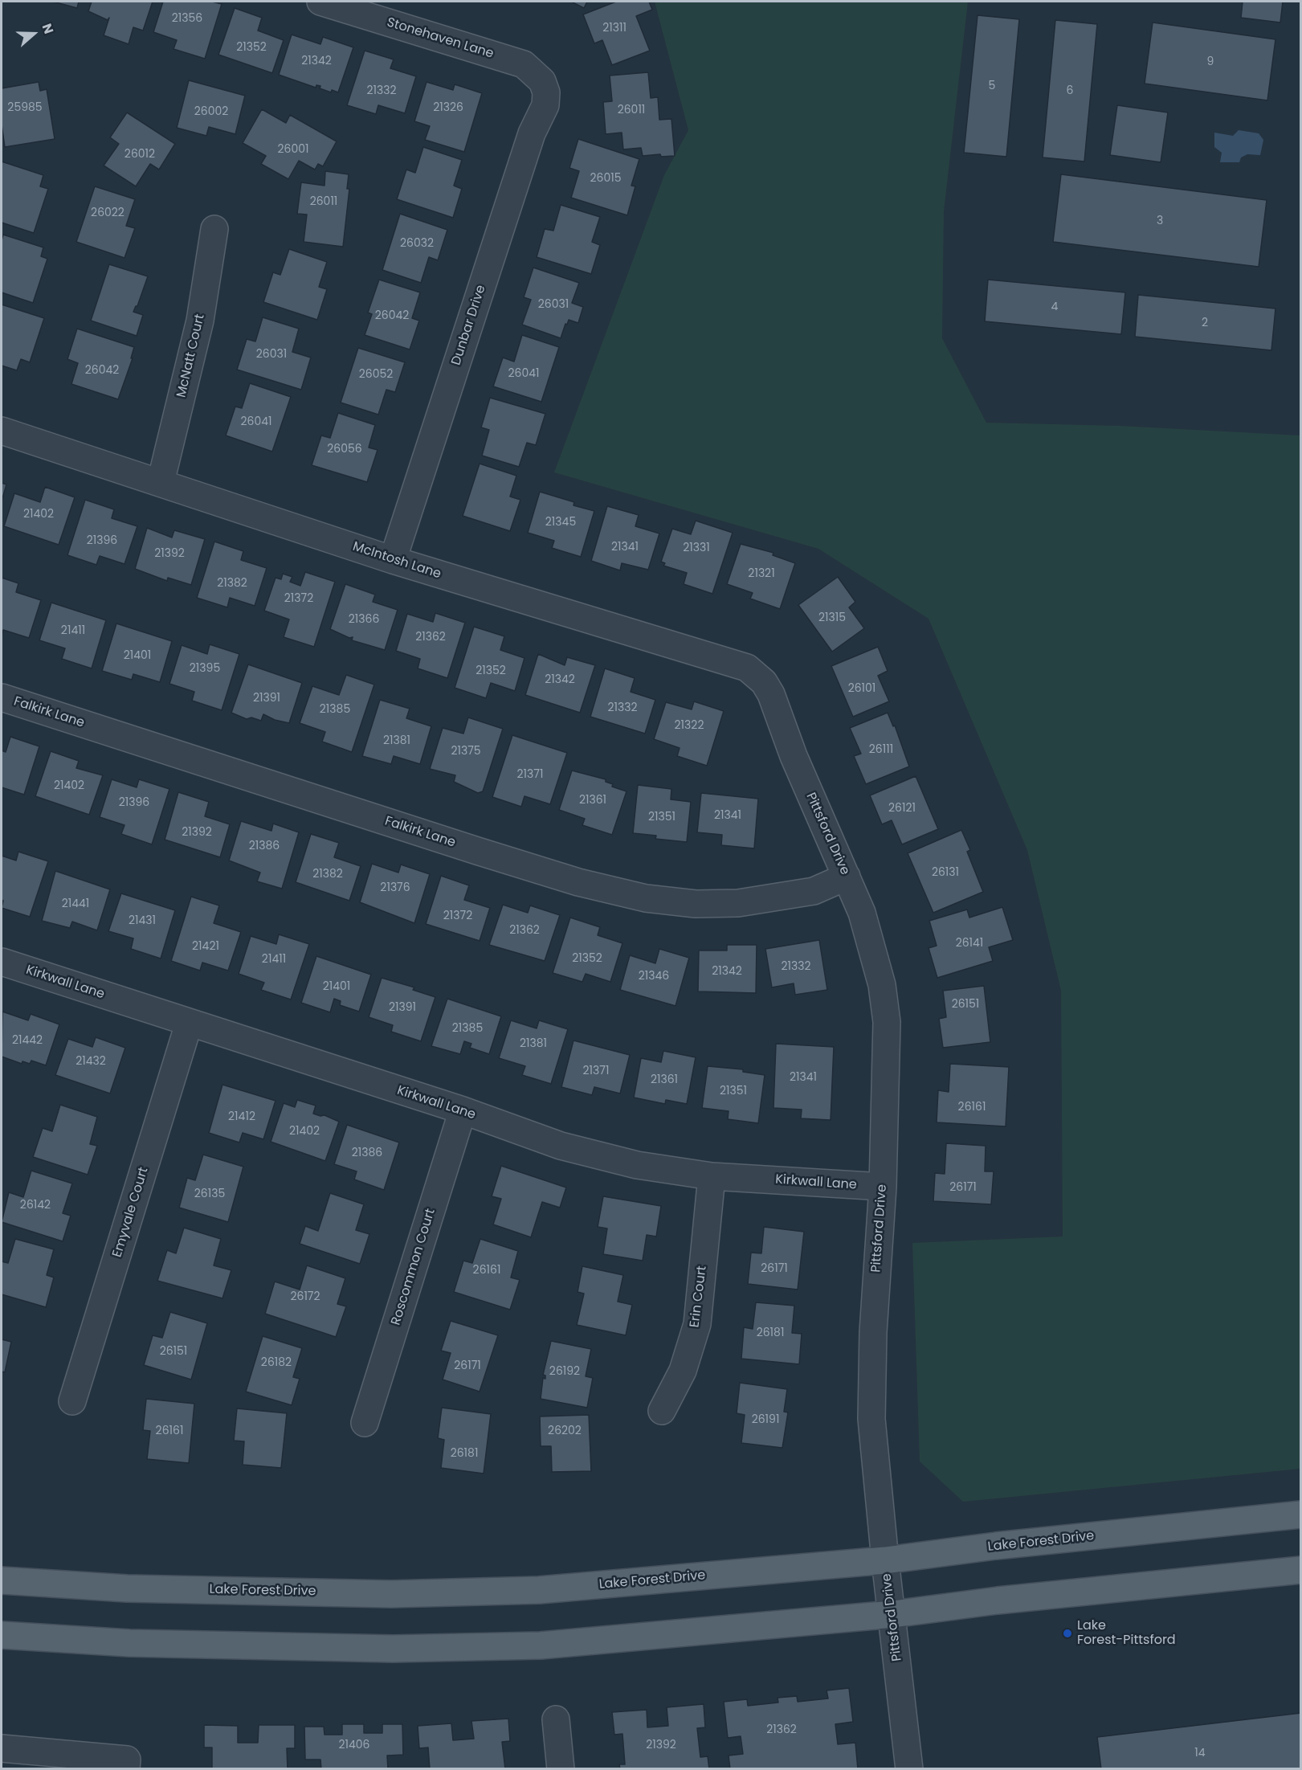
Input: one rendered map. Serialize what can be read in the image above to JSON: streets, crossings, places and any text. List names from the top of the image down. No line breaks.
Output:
{"streets":{"main road":["Lake Forest Drive"],"street":["Stonehaven Lane","Dunbar Drive","McNatt Court","McIntosh Lane","Falkirk Lane","Pittsford Drive","Kirkwall Lane","Emyvale Court","Roscommon Court","Erin Court"]},"crossings":[["Stonehaven Lane","Dunbar Drive"],["Dunbar Drive","McIntosh Lane"],["McNatt Court","McIntosh Lane"],["McIntosh Lane","Pittsford Drive"],["Falkirk Lane","Pittsford Drive"],["Pittsford Drive","Kirkwall Lane"],["Pittsford Drive","Lake Forest Drive"],["Kirkwall Lane","Emyvale Court"],["Kirkwall Lane","Roscommon Court"],["Kirkwall Lane","Erin Court"]],"places":["Lake Forest-Pittsford"],"house_numbers":["21356","21311","21352","21342","9","5","21332","6","25985","21326","26011","26002","26001","26012","26015","26011","26022","3","26032","26031","4","26042","2","26031","26042","26041","26052","26041","26056","21402","21345","21396","21341","21331","21392","21321","21382","21372","21315","21366","21411","21362","21401","21395","21352","21342","26101","21391","21332","21385","21322","21381","26111","21375","21371","21402","21361","21396","26121","21341","21351","21392","21386","26131","21382","21376","21441","21372","21431","21362","26141","21421","21352","21411","21332","21342","21346","21401","26151","21391","21385","21442","21381","21432","21371","21341","21361","21351","26161","21412","21402","21386","26171","26135","26142","26171","26161","26172","26181","26151","26182","26171","26192","26191","26161","26202","26181","21362","21406","21392","14"],"north":"right"}
